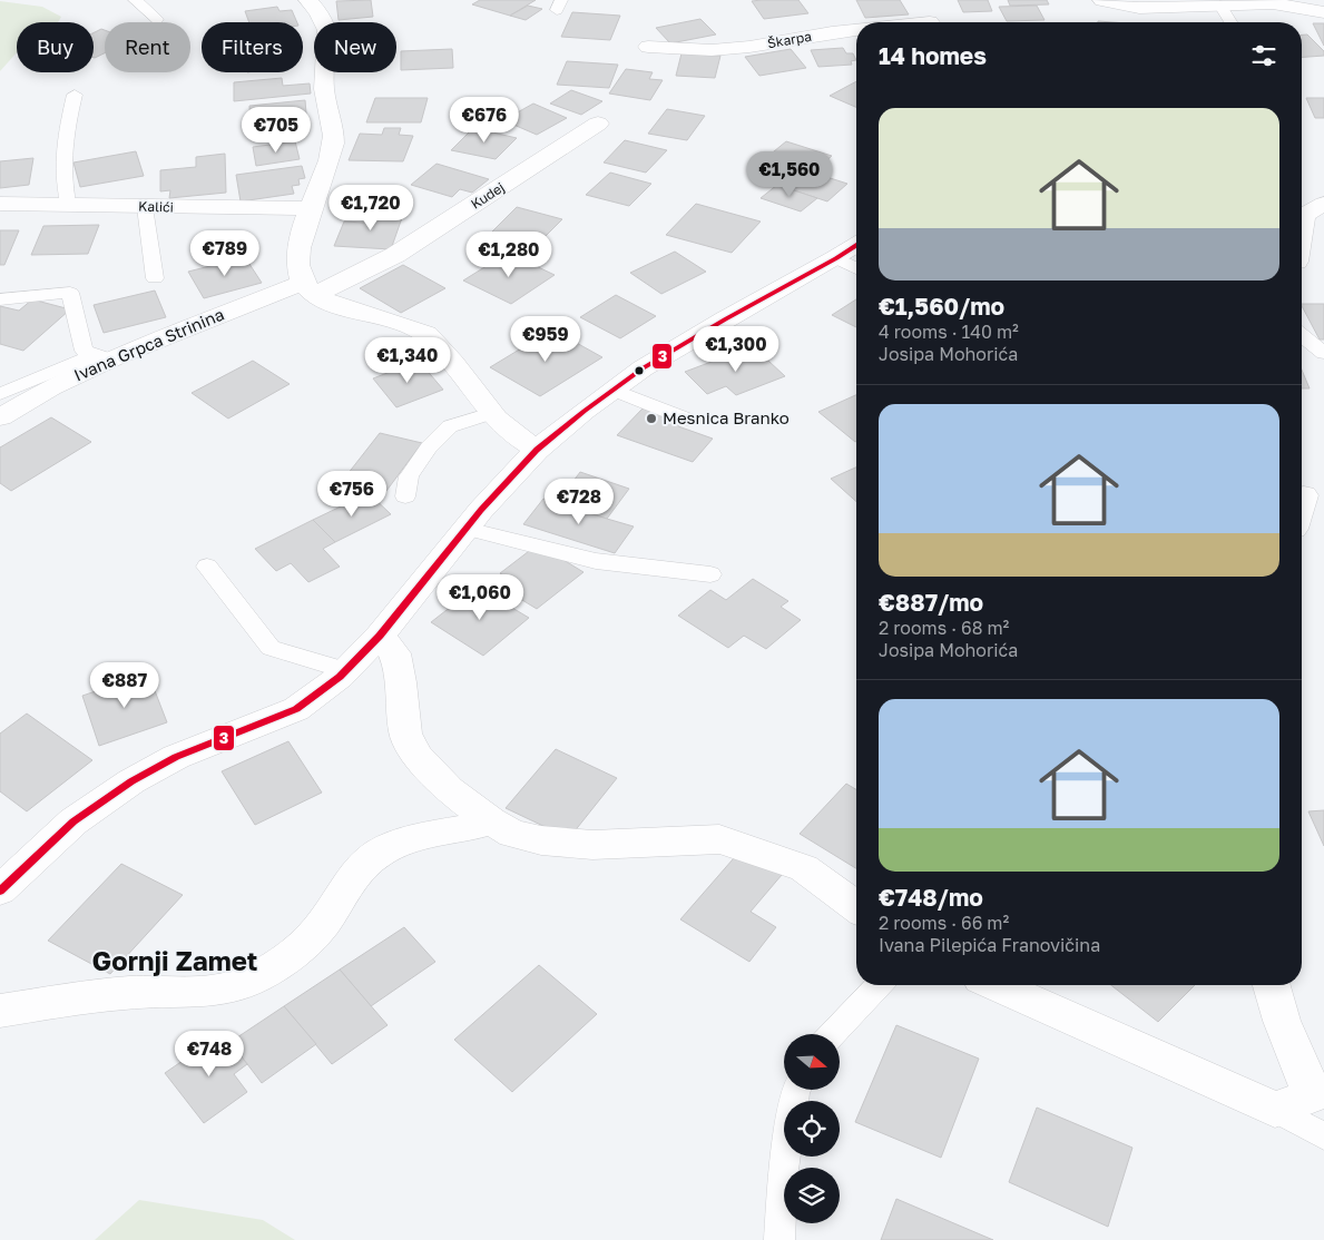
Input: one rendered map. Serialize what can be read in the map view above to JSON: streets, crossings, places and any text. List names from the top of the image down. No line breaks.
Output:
{"streets":{"street":["Škarpa","Kudej","Kalići","Ivana Grpca Strinina"]},"crossings":[["Kudej","Ivana Grpca Strinina"]],"districts":["Gornji Zamet"],"places":["Mesnica Branko"],"lines":["transit line 3"],"north":"right","page":{"chip":["Buy","Rent","Filters","New"],"heading":"14 homes","list":[{"name":"€1,560/mo","note":"4 rooms · 140 m² · Josipa Mohorića"},{"name":"€887/mo","note":"2 rooms · 68 m² · Josipa Mohorića"},{"name":"€748/mo","note":"2 rooms · 66 m² · Ivana Pilepića Franovičina"}],"price":["€676","€705","€1,560","€1,720","€789","€1,280","€959","€1,300","€1,340","€756","€728","€1,060","€887","€748"]}}
